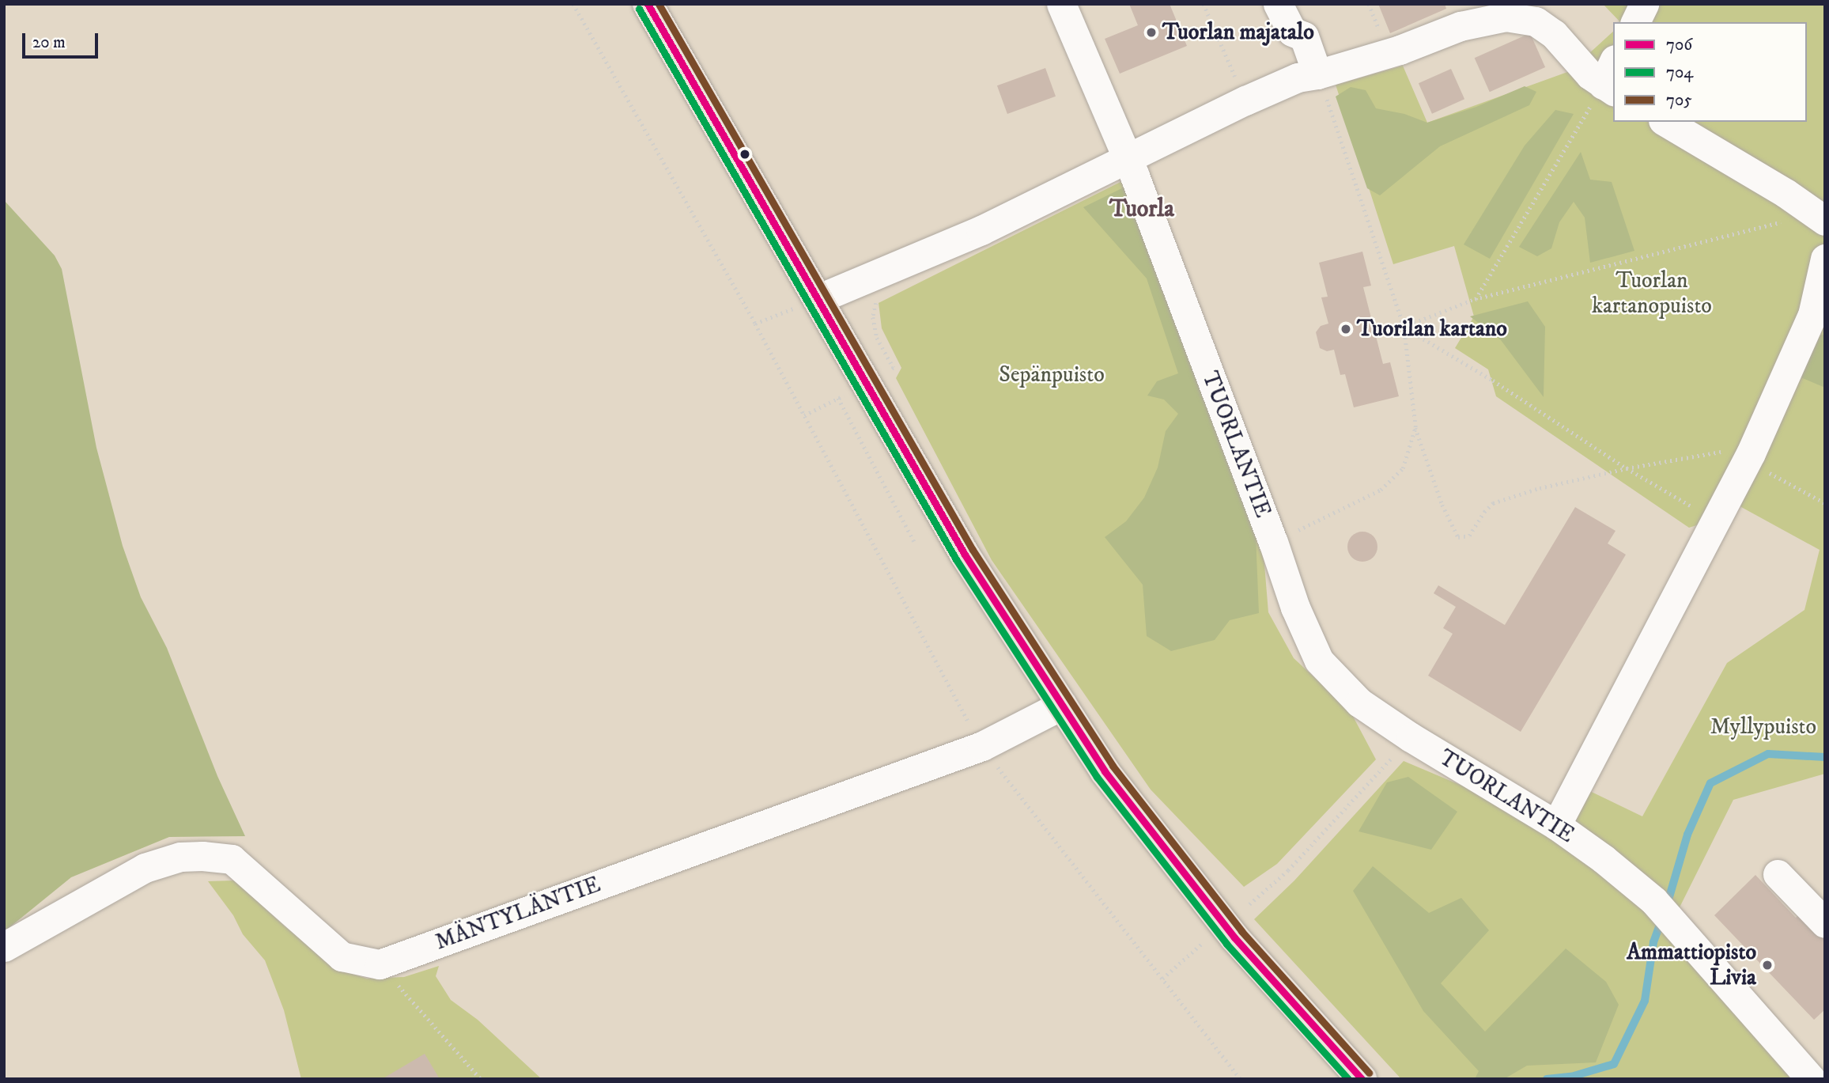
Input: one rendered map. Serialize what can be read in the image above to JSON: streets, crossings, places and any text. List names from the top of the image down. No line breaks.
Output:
{"streets":{"street":["TUORLANTIE","MÄNTYLÄNTIE"]},"districts":["Tuorla"],"parks":["Tuorlan kartanopuisto","Sepänpuisto","Myllypuisto"],"places":["Tuorlan majatalo","Tuorilan kartano","Ammattiopisto Livia"],"lines":["transit line 706","transit line 705","transit line 704"],"legend":["706","704","705"],"scale_bar":"20 m"}
